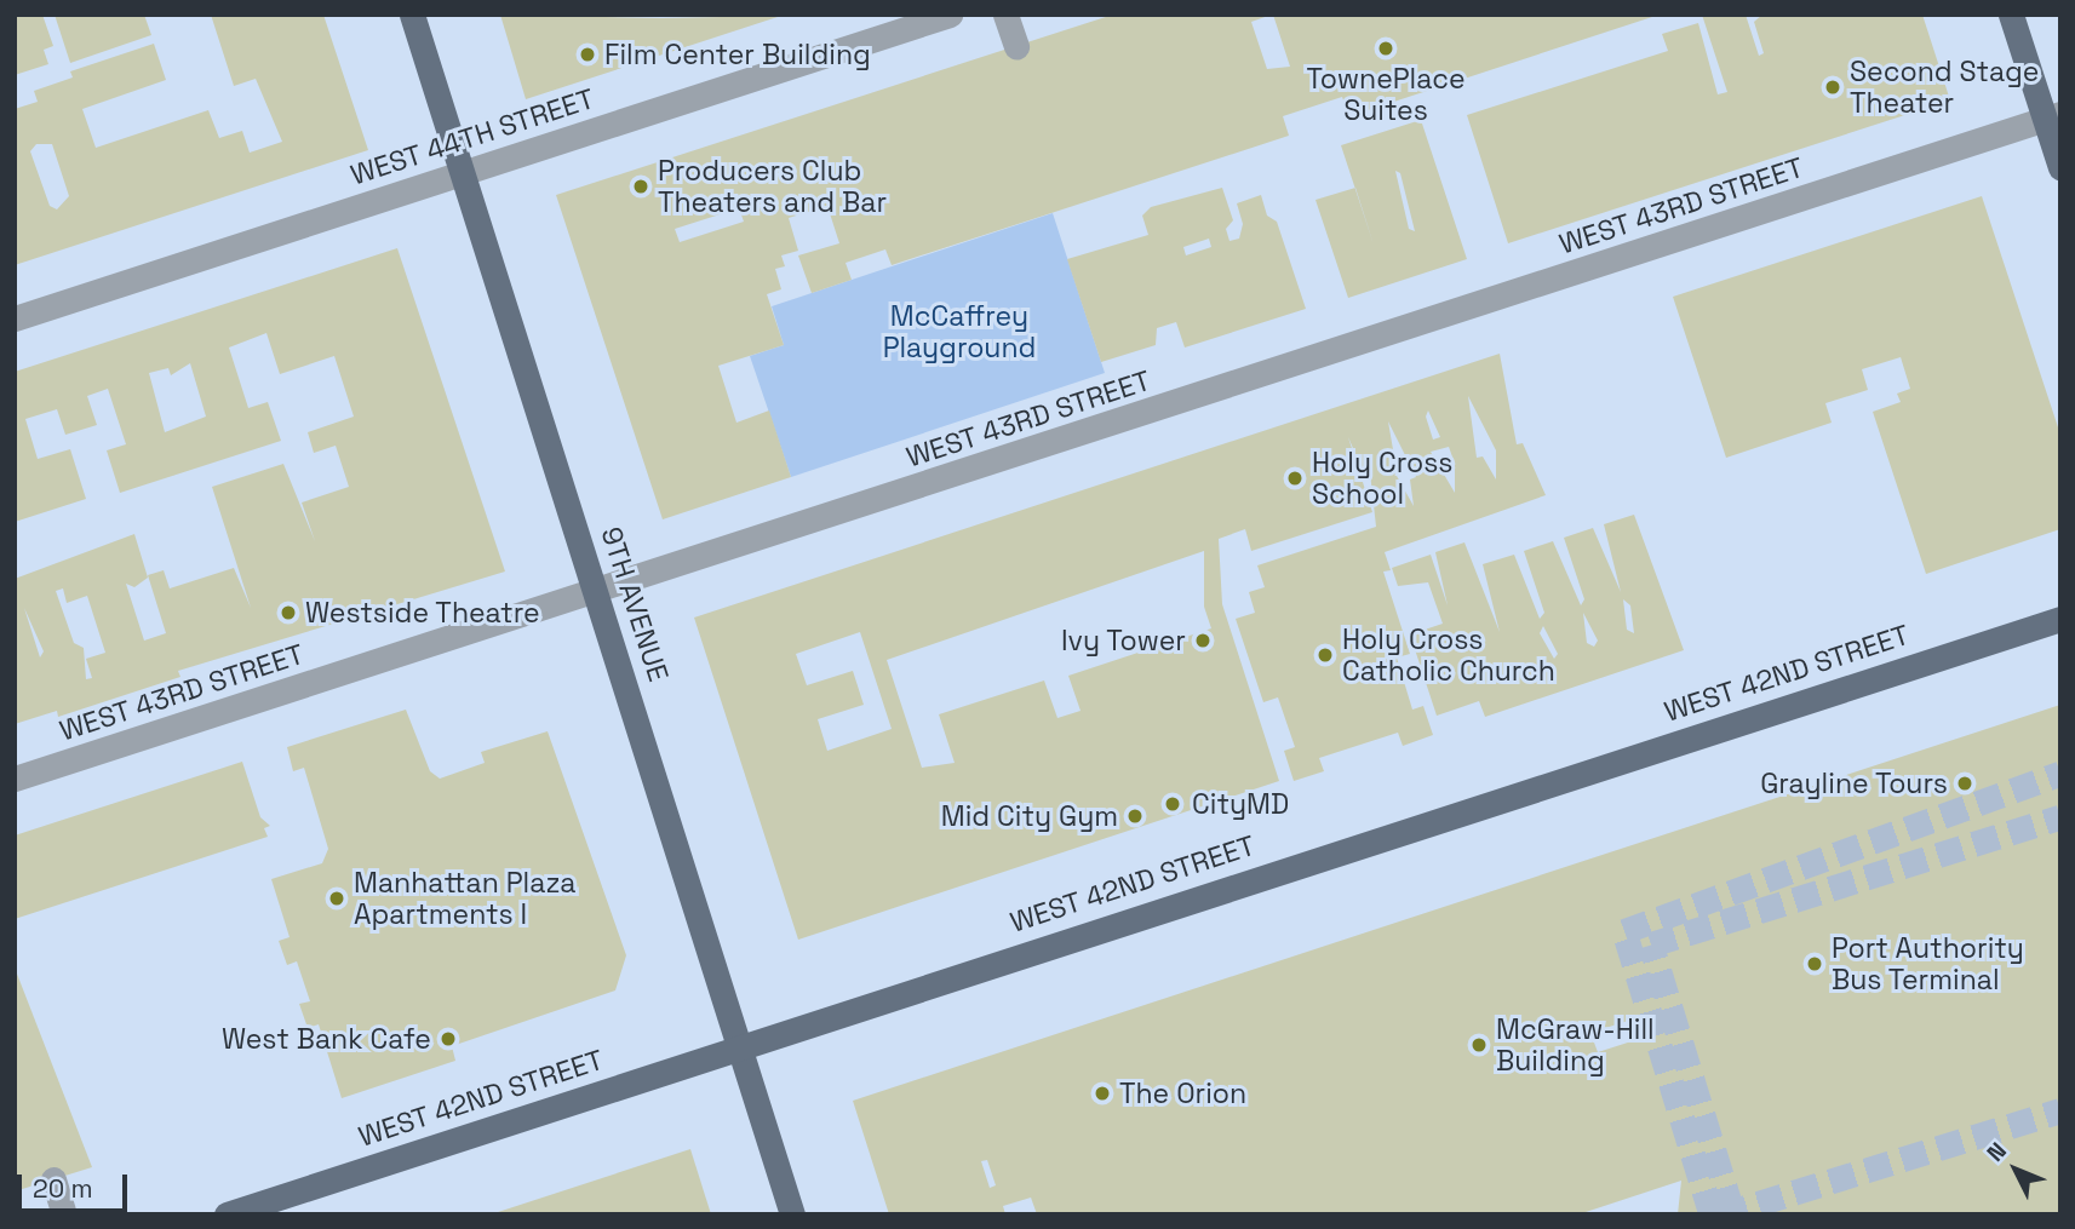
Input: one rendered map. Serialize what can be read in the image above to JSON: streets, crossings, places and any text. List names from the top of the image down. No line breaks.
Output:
{"streets":{"main road":["9TH AVENUE","WEST 42ND STREET"],"street":["WEST 44TH STREET","WEST 43RD STREET"]},"crossings":[["WEST 44TH STREET","9TH AVENUE"],["WEST 43RD STREET","9TH AVENUE"],["9TH AVENUE","WEST 42ND STREET"]],"parks":["McCaffrey Playground"],"places":["TownePlace Suites","Film Center Building","Second Stage Theater","Producers Club Theaters and Bar","Holy Cross School","Westside Theatre","Ivy Tower","Holy Cross Catholic Church","Grayline Tours","CityMD","Mid City Gym","Manhattan Plaza Apartments I","Port Authority Bus Terminal","West Bank Cafe","McGraw-Hill Building","The Orion"],"scale_bar":"20 m","north":"top left"}
